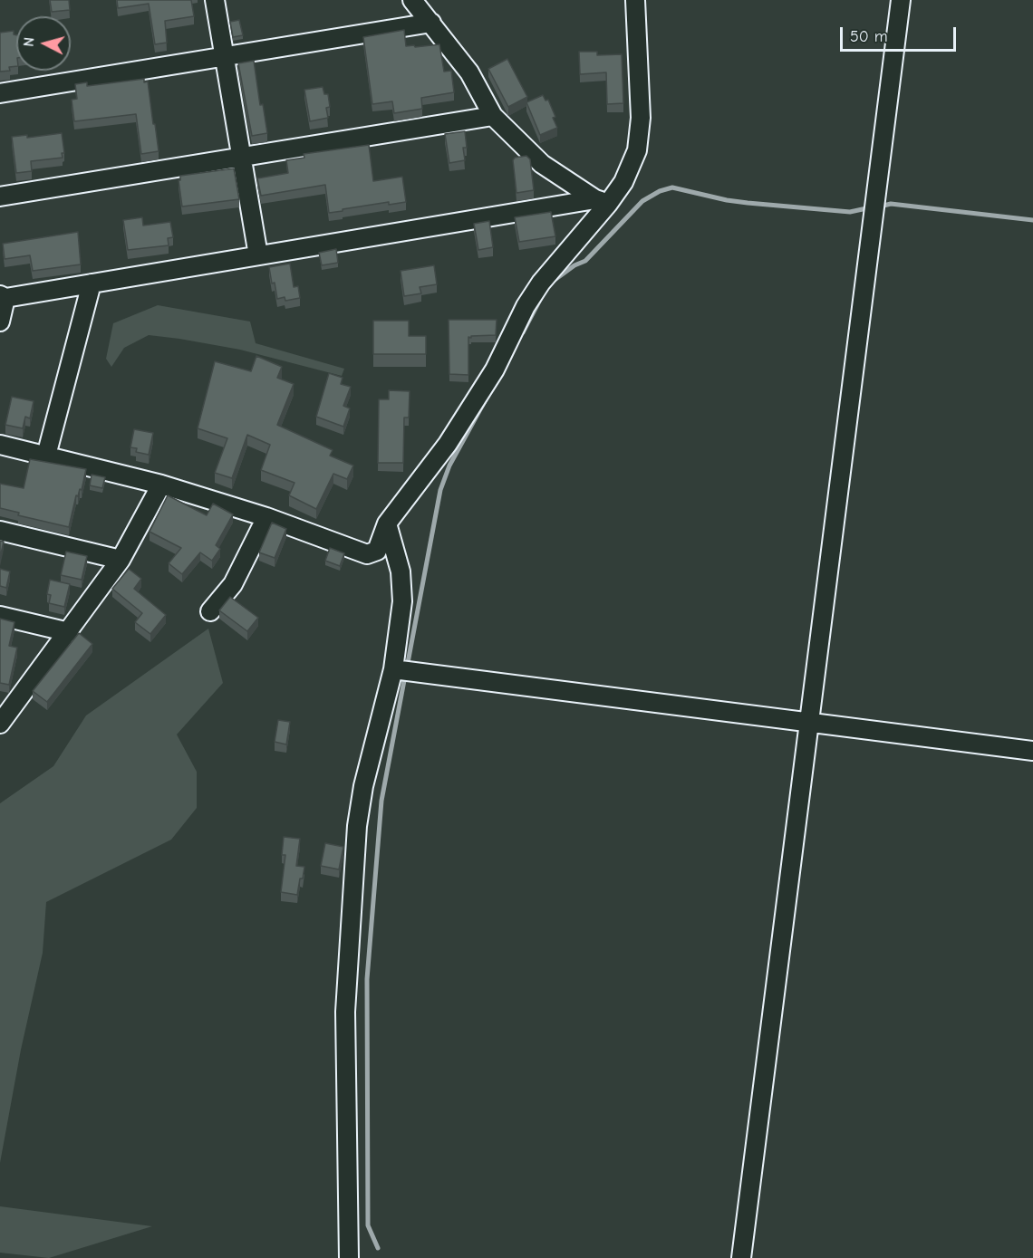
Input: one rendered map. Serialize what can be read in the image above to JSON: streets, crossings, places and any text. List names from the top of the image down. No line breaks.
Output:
{"scale_bar":"50 m","north":"left"}
